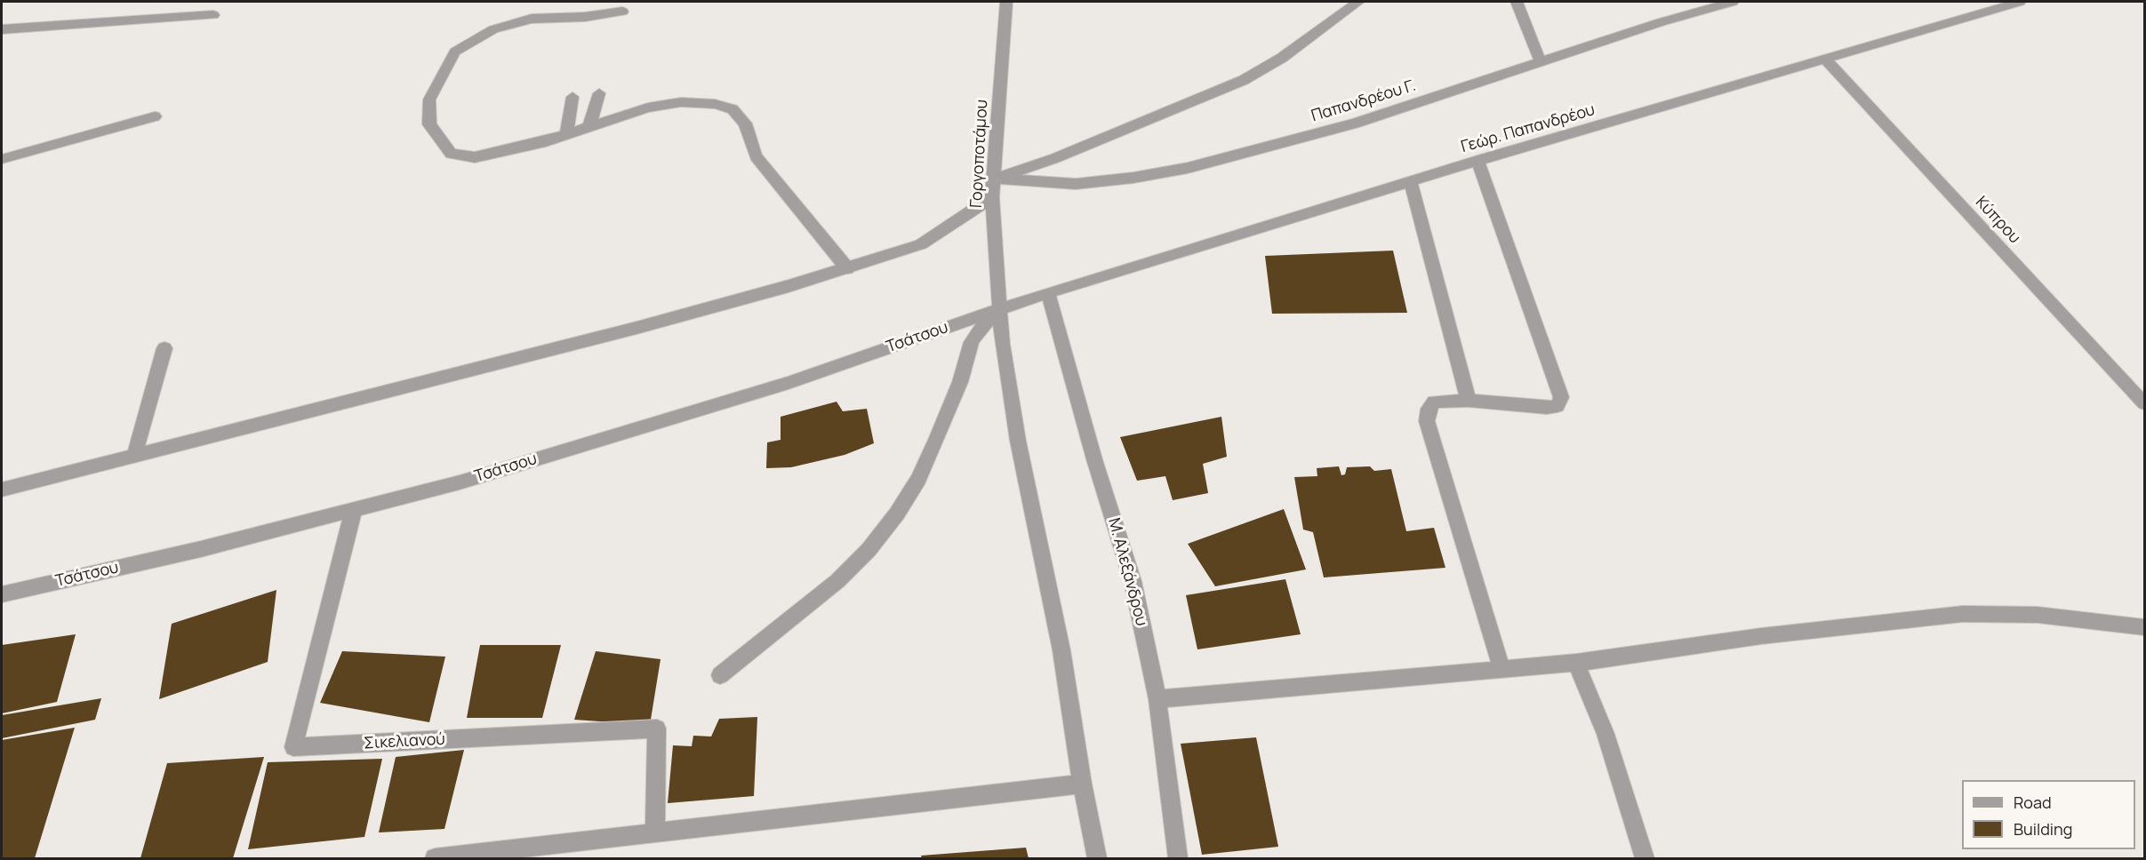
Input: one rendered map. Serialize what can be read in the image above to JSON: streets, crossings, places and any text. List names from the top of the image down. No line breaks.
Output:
{"streets":{"street":["Παπανδρέου Γ.","Γεώρ. Παπανδρέου","Γοργοποτάμου","Κύπρου","Τσάτσου","Μ. Αλεξάνδρου","Σικελιανού"]},"crossings":[["Παπανδρέου Γ.","Γοργοποτάμου"],["Γεώρ. Παπανδρέου","Κύπρου"],["Γεώρ. Παπανδρέου","Τσάτσου"],["Γεώρ. Παπανδρέου","Μ. Αλεξάνδρου"],["Γοργοποτάμου","Τσάτσου"],["Τσάτσου","Μ. Αλεξάνδρου"],["Τσάτσου","Σικελιανού"]],"legend":["Road","Building"]}
